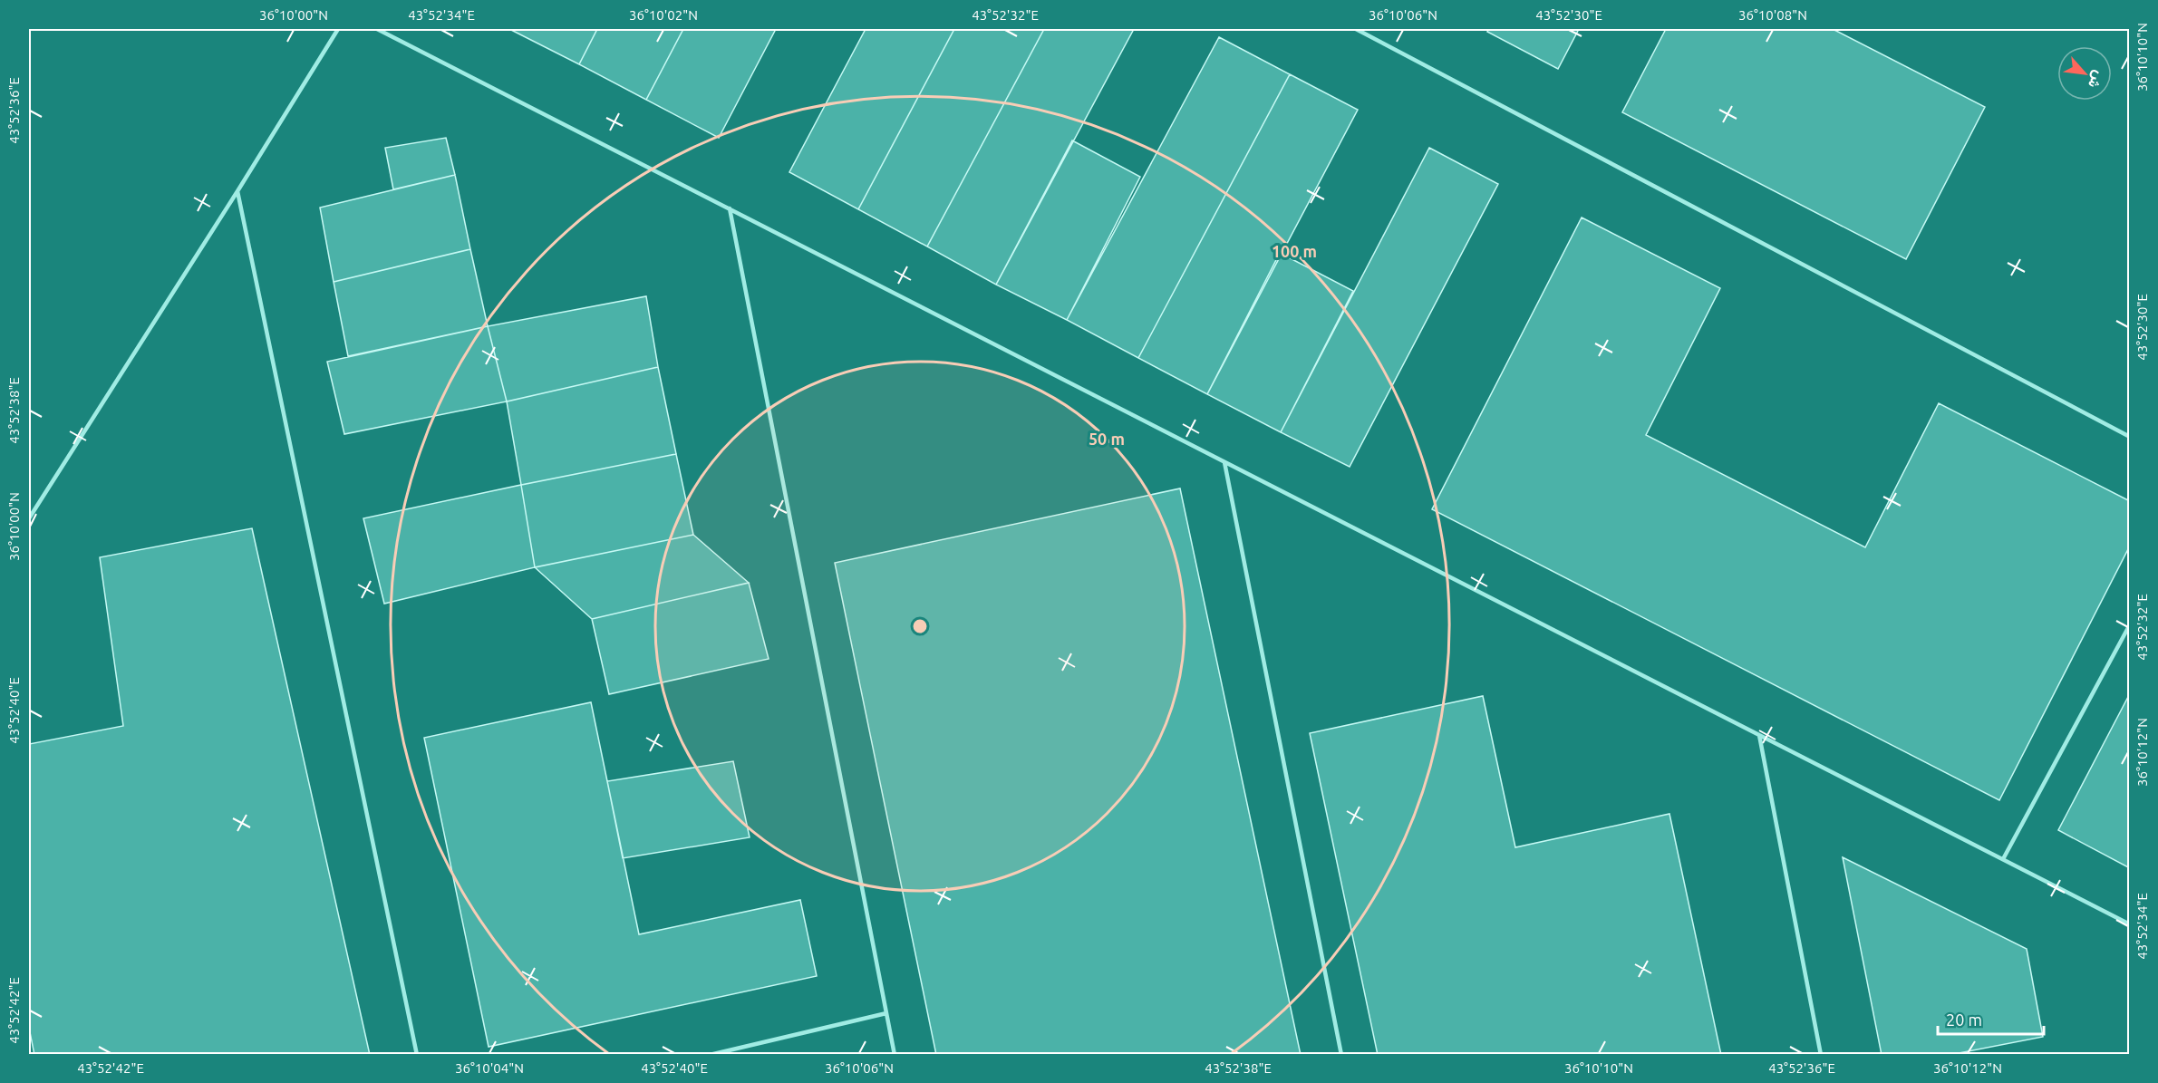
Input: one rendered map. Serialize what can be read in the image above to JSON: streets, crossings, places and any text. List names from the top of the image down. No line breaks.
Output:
{"scale_bar":"20 m","north":"bottom right","coordinates":["36°10'00\"N","43°52'34\"E","36°10'02\"N","43°52'32\"E","36°10'06\"N","43°52'30\"E","36°10'08\"N","36°10'10\"N","43°52'36\"E","43°52'38\"E","43°52'40\"E","36°10'12\"N","43°52'42\"E","36°10'04\"N"],"rings":["100 m","50 m"]}
